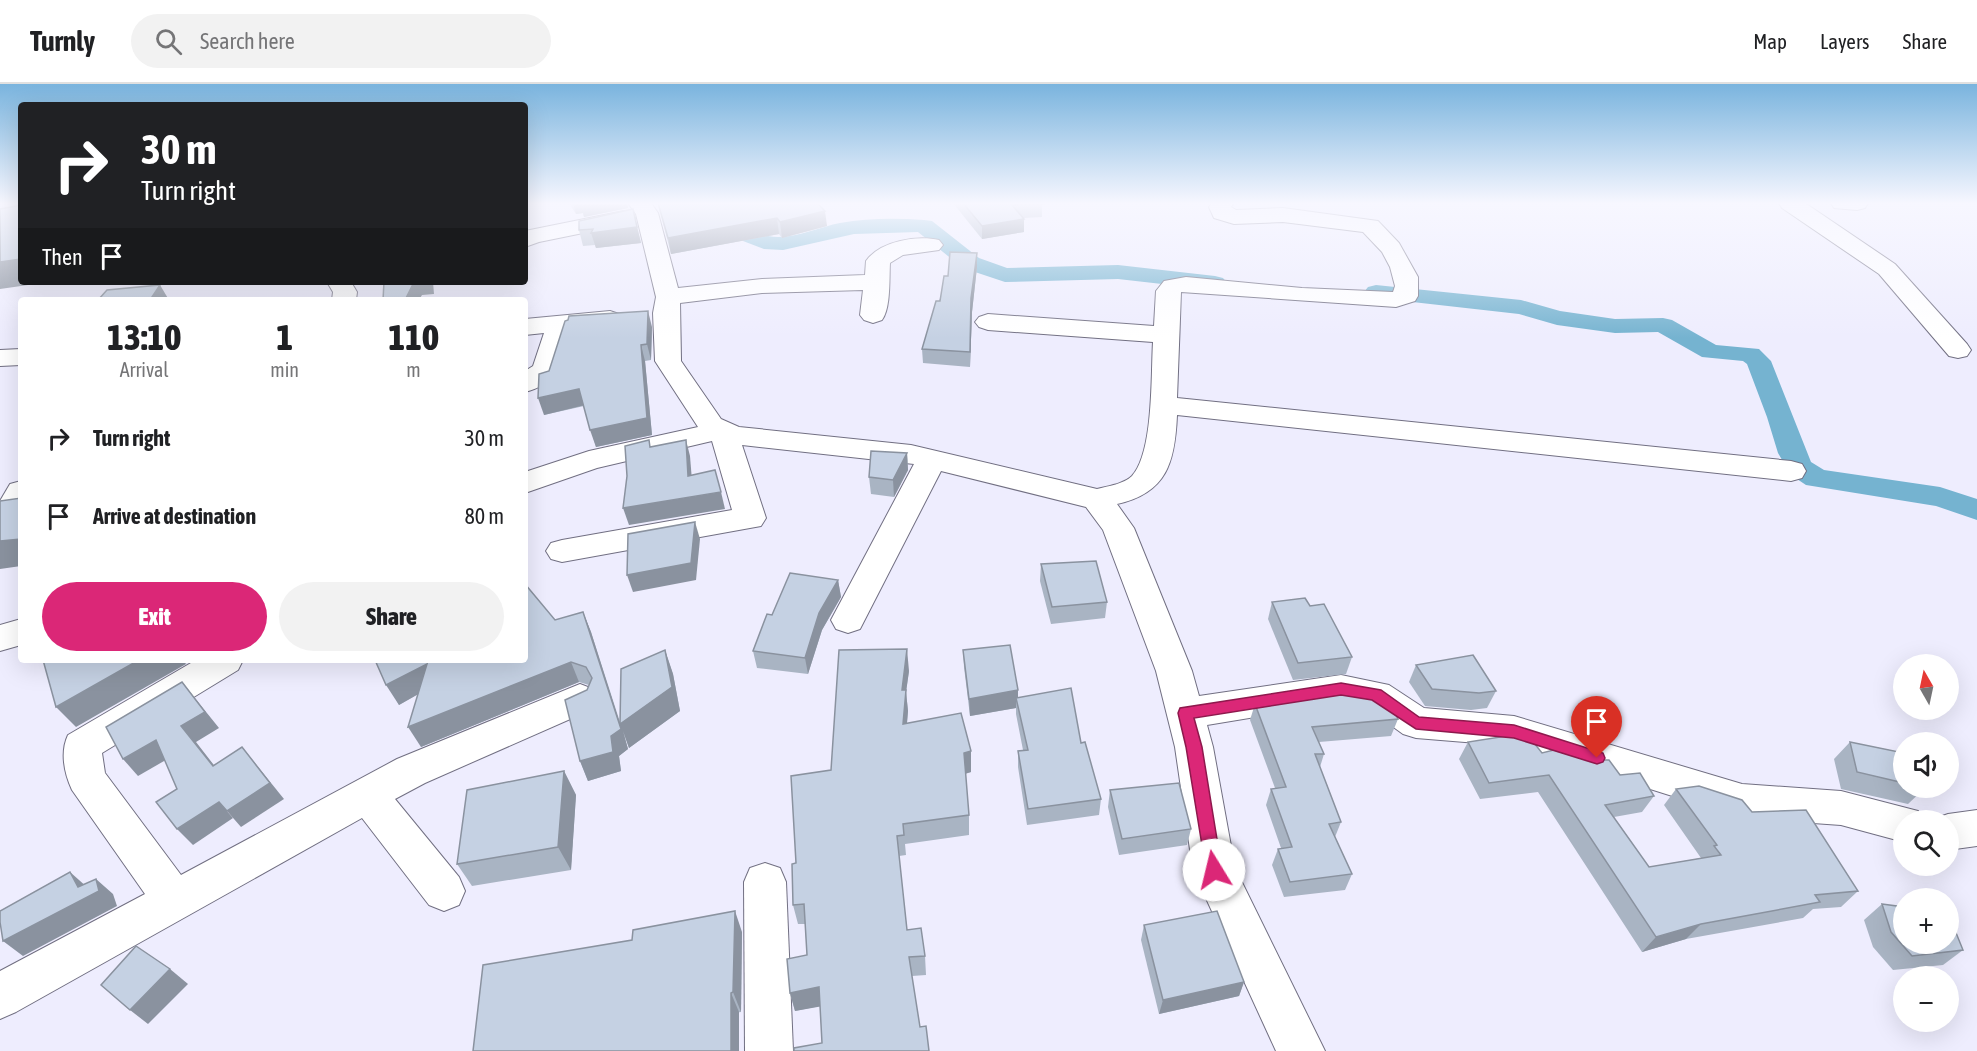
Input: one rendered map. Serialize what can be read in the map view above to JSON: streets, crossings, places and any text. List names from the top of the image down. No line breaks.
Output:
{"north":"top","page":{"header":"Turnly","search":"Search here","nav":["Map","Layers","Share"],"turn":["30 m","Turn right"],"then":"Then","eta":["13:10","Arrival","1","min","110","m"],"list":[{"name":"Turn right","value":"30 m"},{"name":"Arrive at destination","value":"80 m"}],"buttons":["Exit","Share"],"map_buttons":["+","−"]}}
